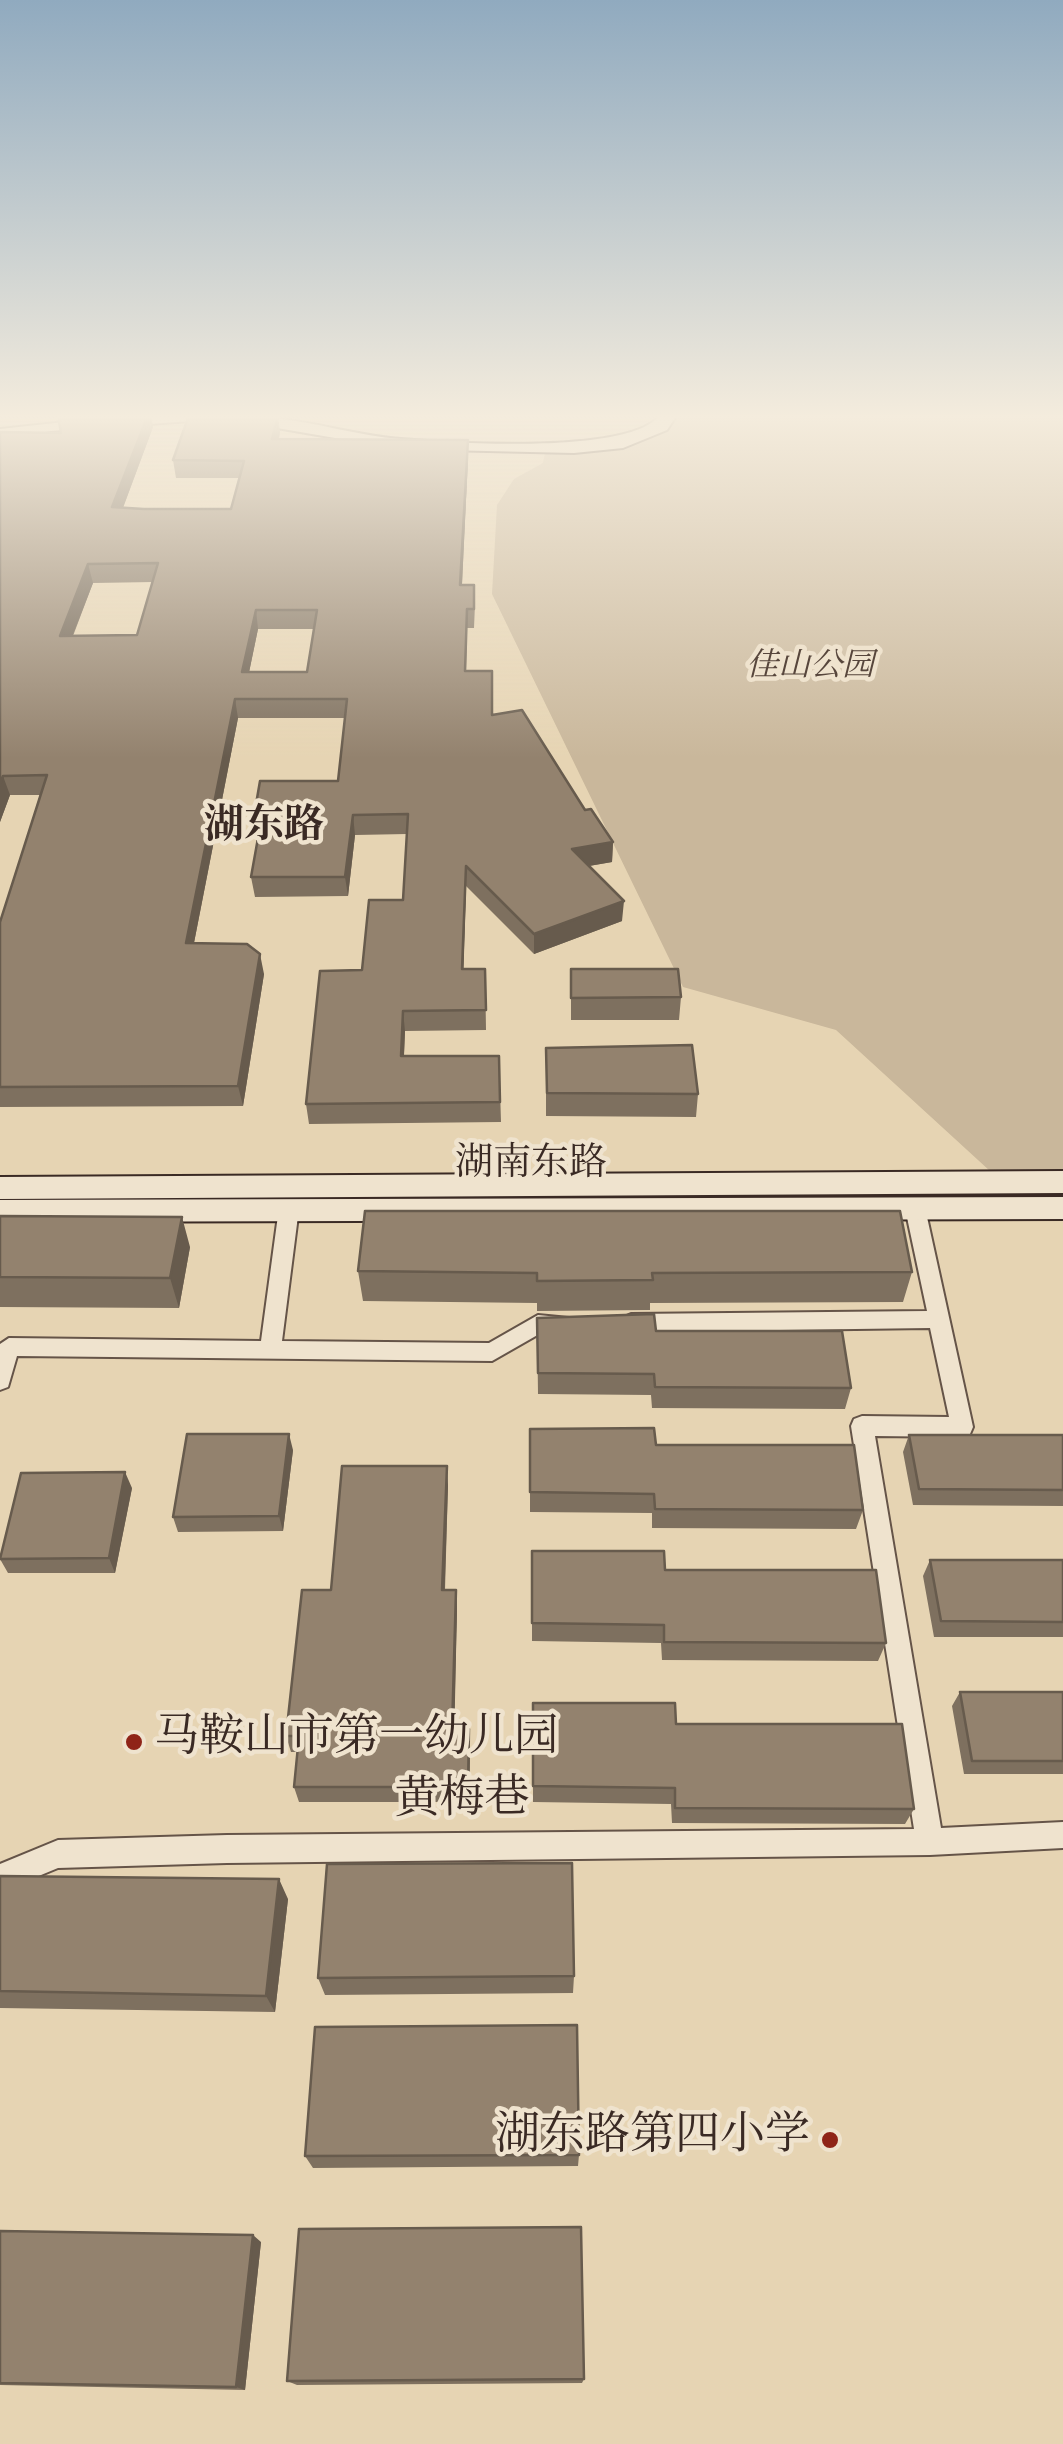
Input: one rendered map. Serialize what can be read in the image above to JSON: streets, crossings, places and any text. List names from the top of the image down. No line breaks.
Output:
{"streets":{"main road":["湖南东路"],"street":["黄梅巷"]},"districts":["湖东路"],"parks":["佳山公园"],"places":["马鞍山市第一幼儿园","湖东路第四小学"]}
